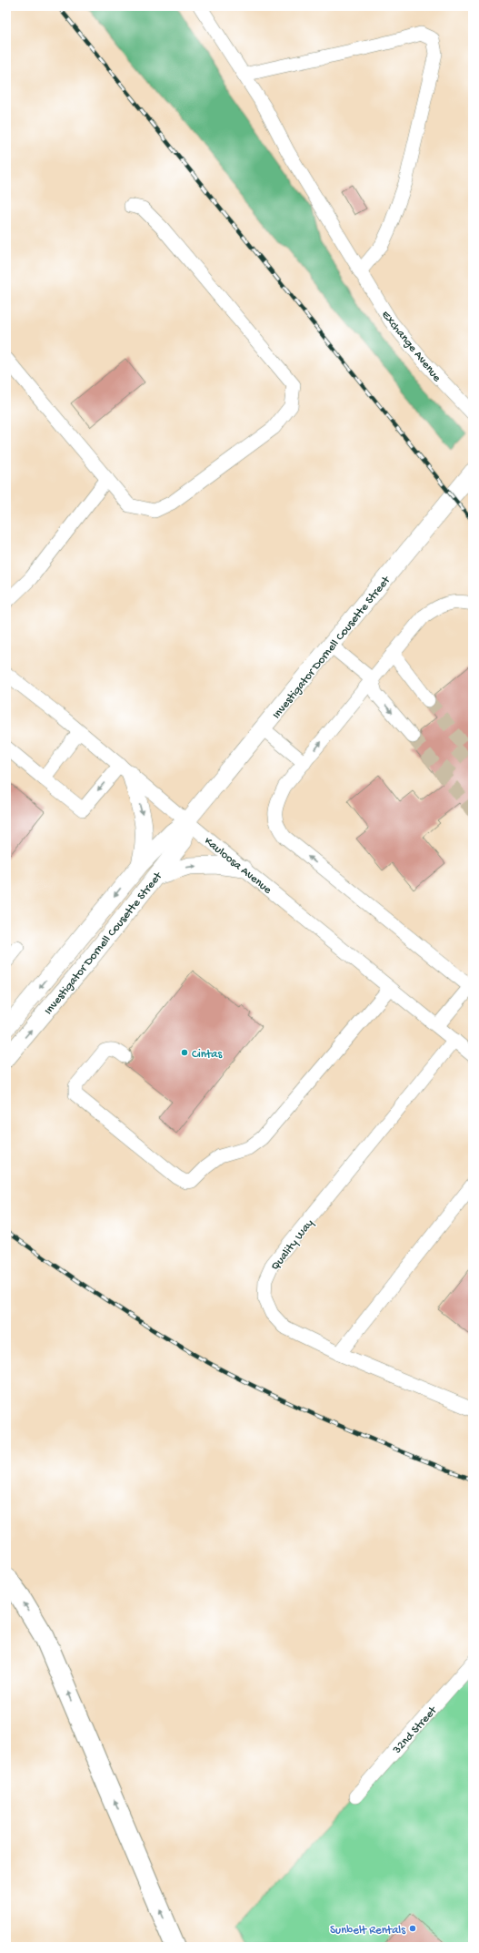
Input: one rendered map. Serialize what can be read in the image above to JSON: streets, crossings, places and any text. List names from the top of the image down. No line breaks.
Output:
{"streets":{"main road":["Investigator Dornell Cousette Street"],"street":["Exchange Avenue","Kauloosa Avenue","Quality Way","32nd Street"]},"crossings":[["Investigator Dornell Cousette Street","Kauloosa Avenue"],["Kauloosa Avenue","Quality Way"]],"places":["Cintas","Sunbelt Rentals"]}
